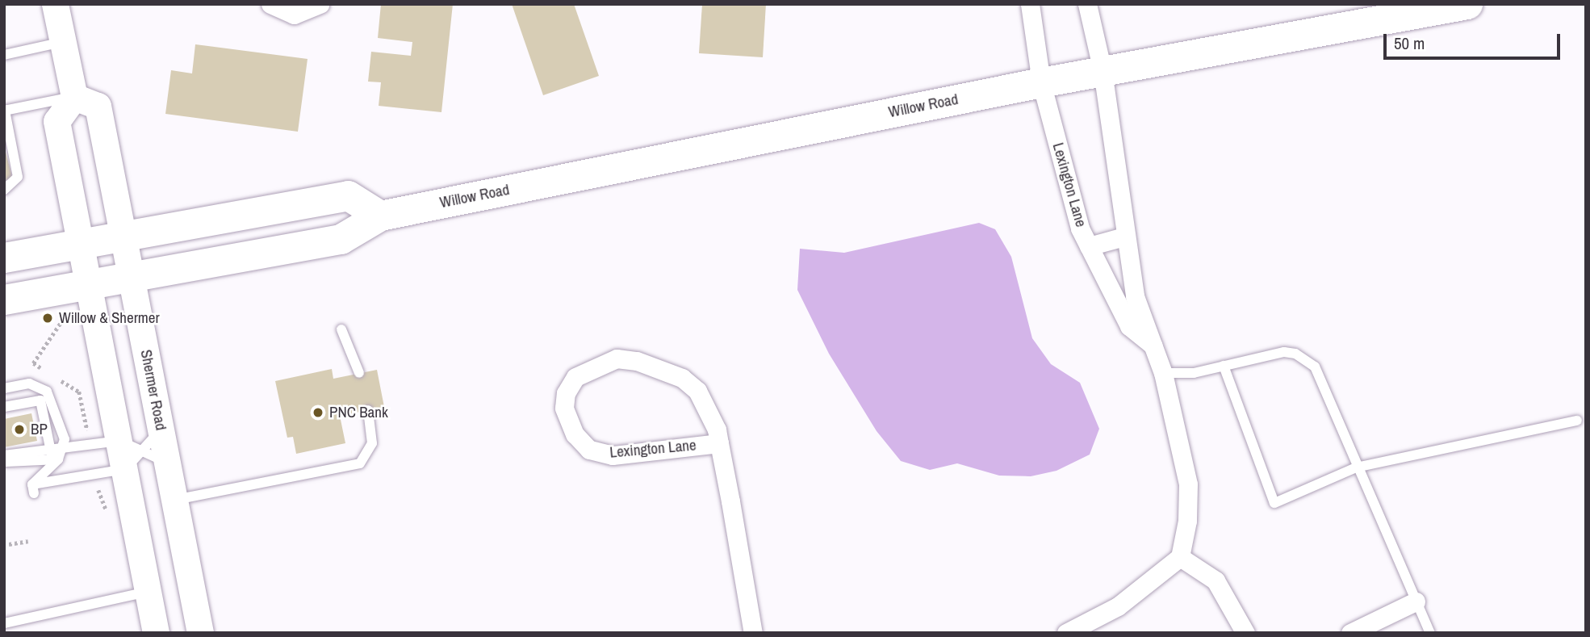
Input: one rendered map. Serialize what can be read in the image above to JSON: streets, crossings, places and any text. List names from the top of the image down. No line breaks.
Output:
{"streets":{"main road":["Willow Road","Shermer Road"],"street":["Lexington Lane"]},"crossings":[["Willow Road","Lexington Lane"],["Willow Road","Shermer Road"]],"places":["Willow & Shermer","PNC Bank","BP"],"scale_bar":"50 m"}
